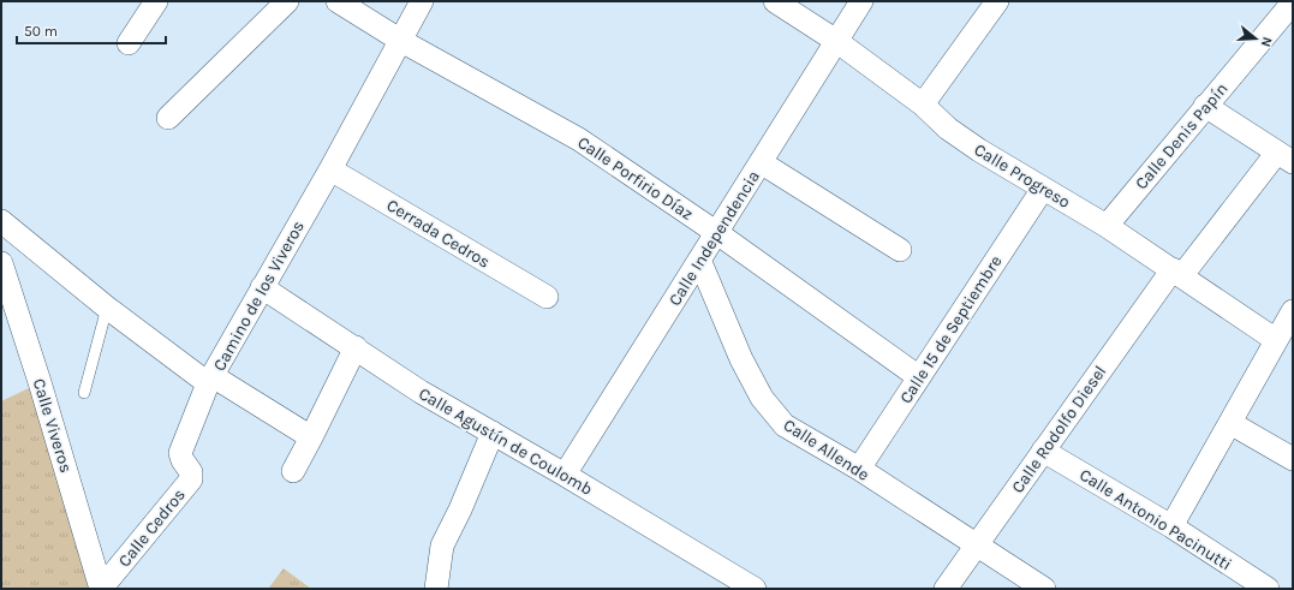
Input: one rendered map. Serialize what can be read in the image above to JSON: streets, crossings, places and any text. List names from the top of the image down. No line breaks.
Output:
{"streets":{"street":["Calle Denis Papín","Calle Progreso","Calle Porfirio Díaz","Cerrada Cedros","Calle Independencia","Camino de los Viveros","Calle 15 de Septiembre","Calle Viveros","Calle Rodolfo Diesel","Calle Agustín de Coulomb","Calle Allende","Calle Antonio Pacinutti","Calle Cedros"]},"crossings":[["Calle Denis Papín","Calle Progreso"],["Calle Progreso","Calle Independencia"],["Calle Progreso","Calle 15 de Septiembre"],["Calle Progreso","Calle Rodolfo Diesel"],["Calle Porfirio Díaz","Calle Independencia"],["Calle Porfirio Díaz","Camino de los Viveros"],["Calle Porfirio Díaz","Calle 15 de Septiembre"],["Cerrada Cedros","Camino de los Viveros"],["Calle Independencia","Calle Agustín de Coulomb"],["Calle Independencia","Calle Allende"],["Camino de los Viveros","Calle Agustín de Coulomb"],["Camino de los Viveros","Calle Cedros"],["Calle 15 de Septiembre","Calle Allende"],["Calle Viveros","Calle Cedros"],["Calle Rodolfo Diesel","Calle Allende"],["Calle Rodolfo Diesel","Calle Antonio Pacinutti"]],"scale_bar":"50 m","north":"right"}
